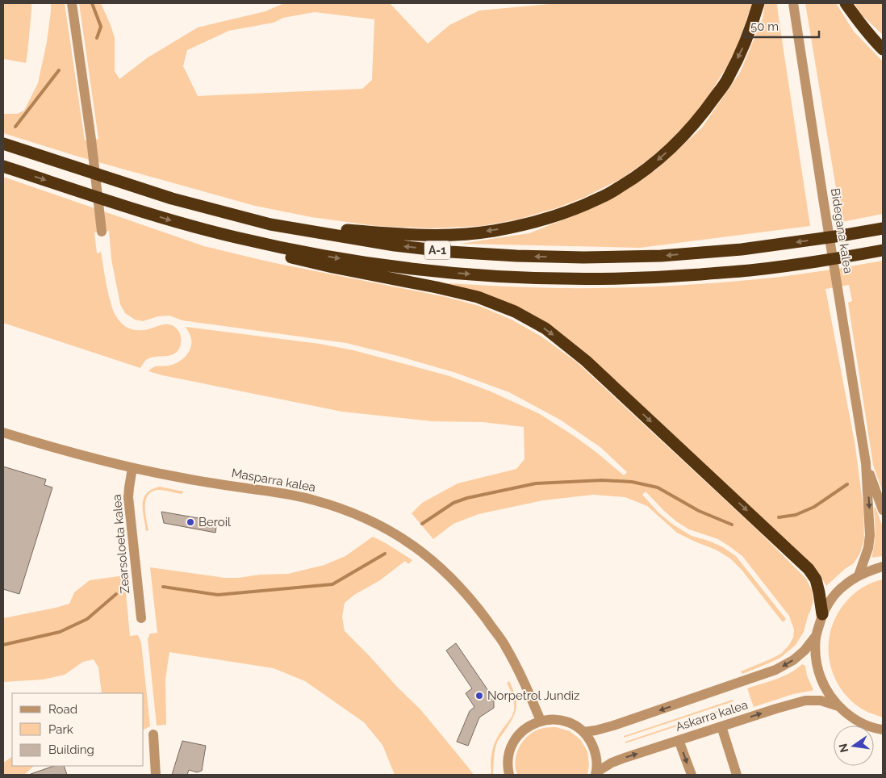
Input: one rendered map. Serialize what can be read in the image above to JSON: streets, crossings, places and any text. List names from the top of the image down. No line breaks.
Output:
{"streets":{"highway":["A-1"],"street":["Bidegana kalea","Masparra kalea","Zearsoloeta kalea","Askarra kalea"]},"crossings":[["Masparra kalea","Zearsoloeta kalea"]],"places":["Beroil","Norpetrol Jundiz"],"legend":["Road","Park","Building"],"scale_bar":"50 m","north":"left"}
